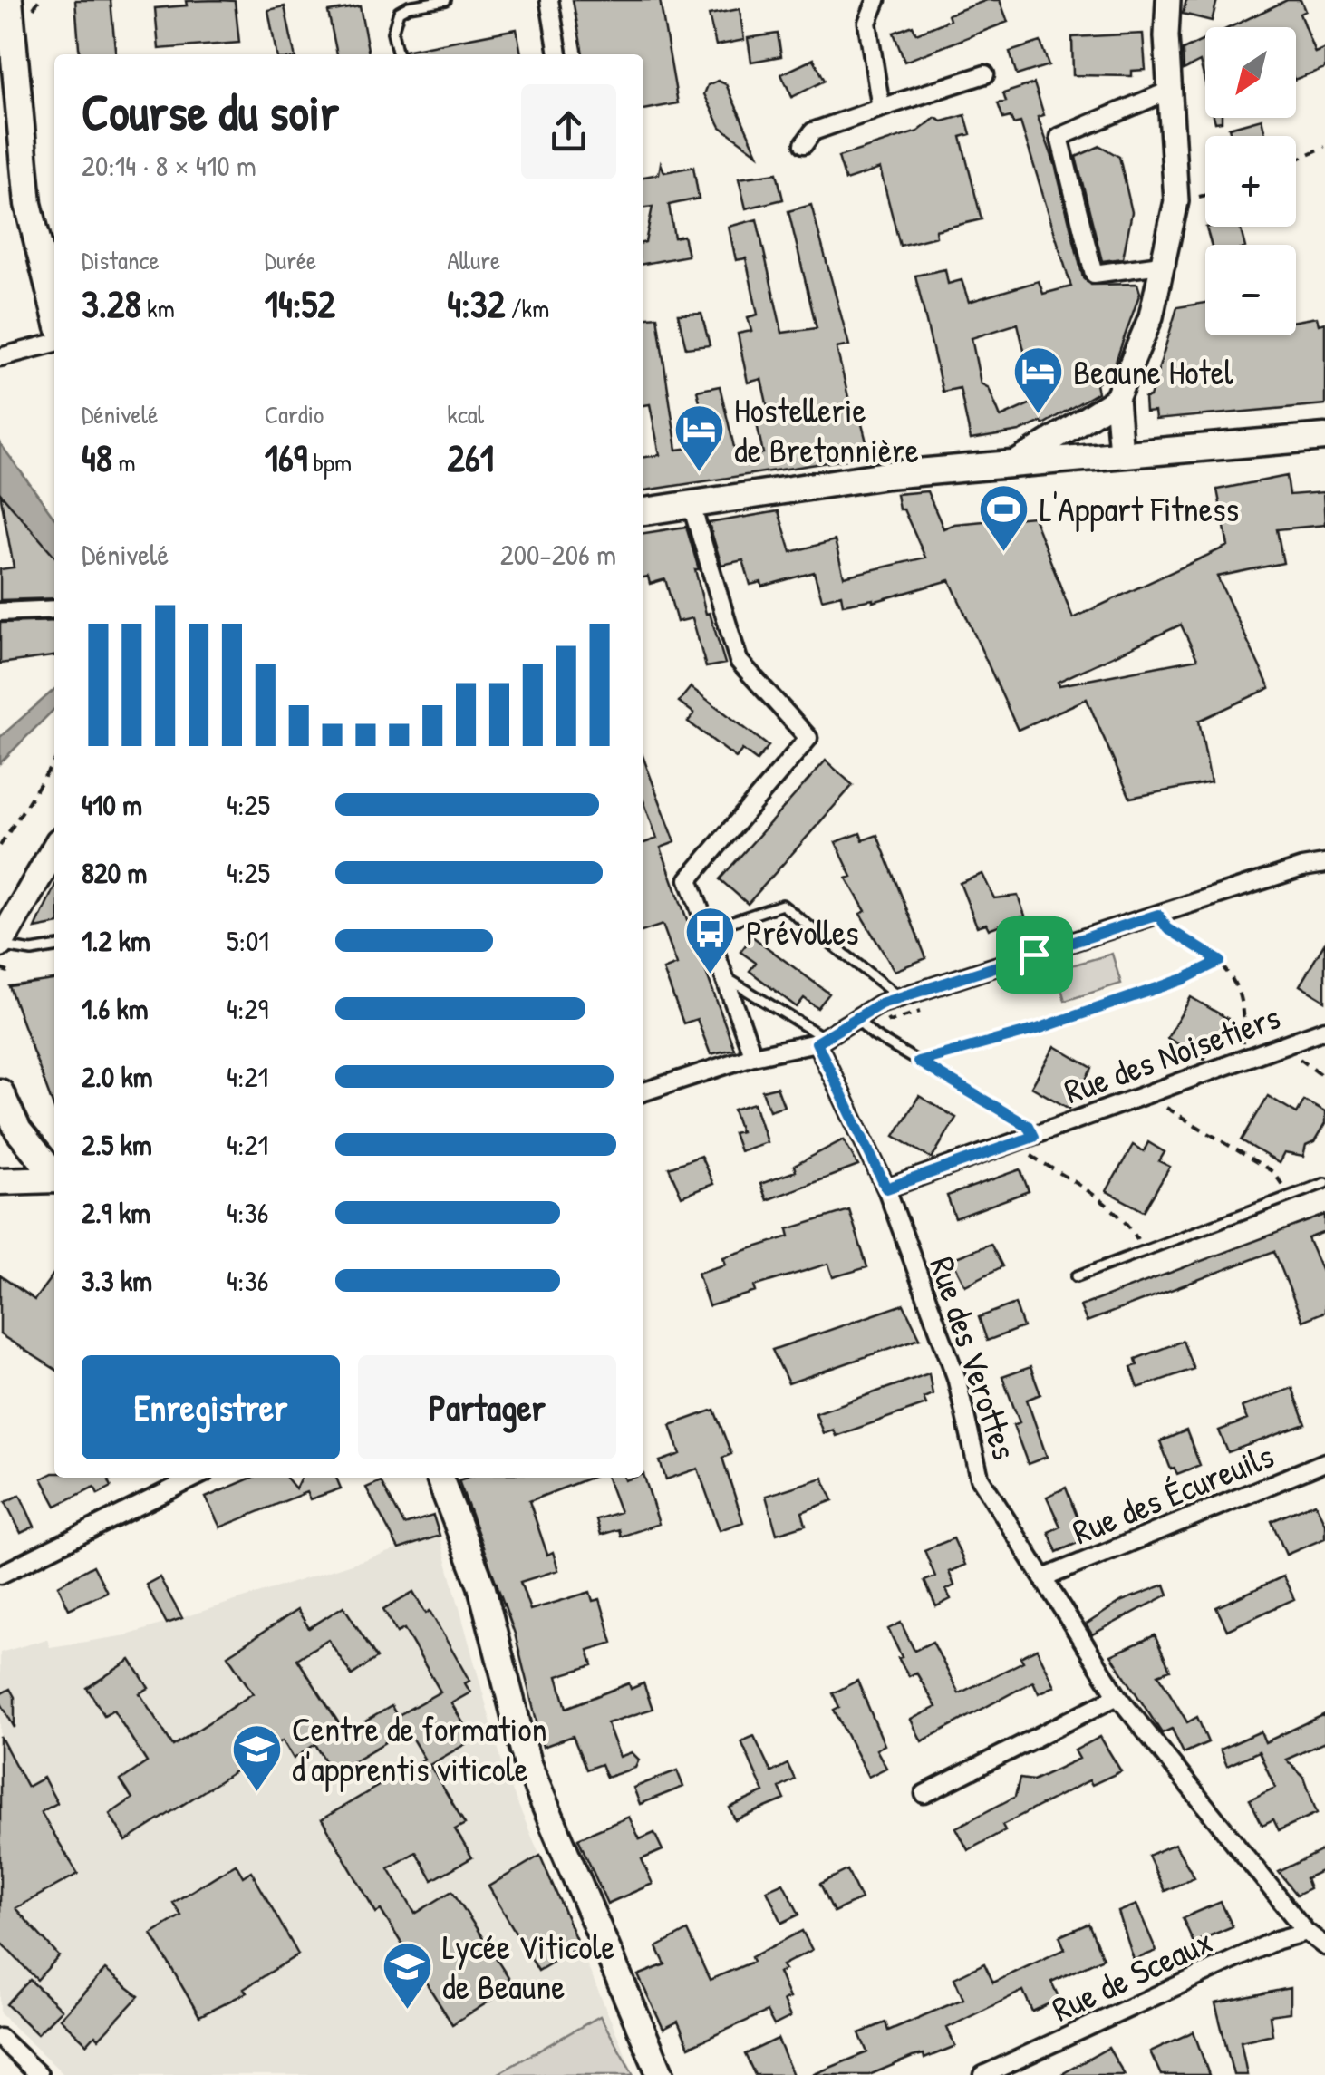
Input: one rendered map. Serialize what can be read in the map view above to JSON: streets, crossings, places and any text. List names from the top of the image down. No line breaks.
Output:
{"streets":{"street":["Rue des Noisetiers","Rue des Verottes","Rue des Écureuils","Rue de Sceaux"]},"crossings":[["Rue des Noisetiers","Rue des Verottes"],["Rue des Verottes","Rue des Écureuils"],["Rue des Verottes","Rue de Sceaux"]],"places":{"hotel":["Beaune Hotel","Hostellerie de Bretonnière"],"sports":["L'Appart Fitness"],"bus stop":["Prévolles"],"school or university":["Centre de formation d'apprentis viticole","Lycée Viticole de Beaune"]},"north":"bottom left","page":{"map_buttons":["+","−"],"heading":["Course du soir","20:14 · 8 × 410 m"],"stats":[["Distance","3.28 km"],["Durée","14:52"],["Allure","4:32 /km"],["Dénivelé","48 m"],["Cardio","169 bpm"],["kcal","261"]],"chart":["Dénivelé","200–206 m"],"list":[{"name":"410 m","note":"4:25"},{"name":"820 m","note":"4:25"},{"name":"1.2 km","note":"5:01"},{"name":"1.6 km","note":"4:29"},{"name":"2.0 km","note":"4:21"},{"name":"2.5 km","note":"4:21"},{"name":"2.9 km","note":"4:36"},{"name":"3.3 km","note":"4:36"}],"buttons":["Enregistrer","Partager"]}}
